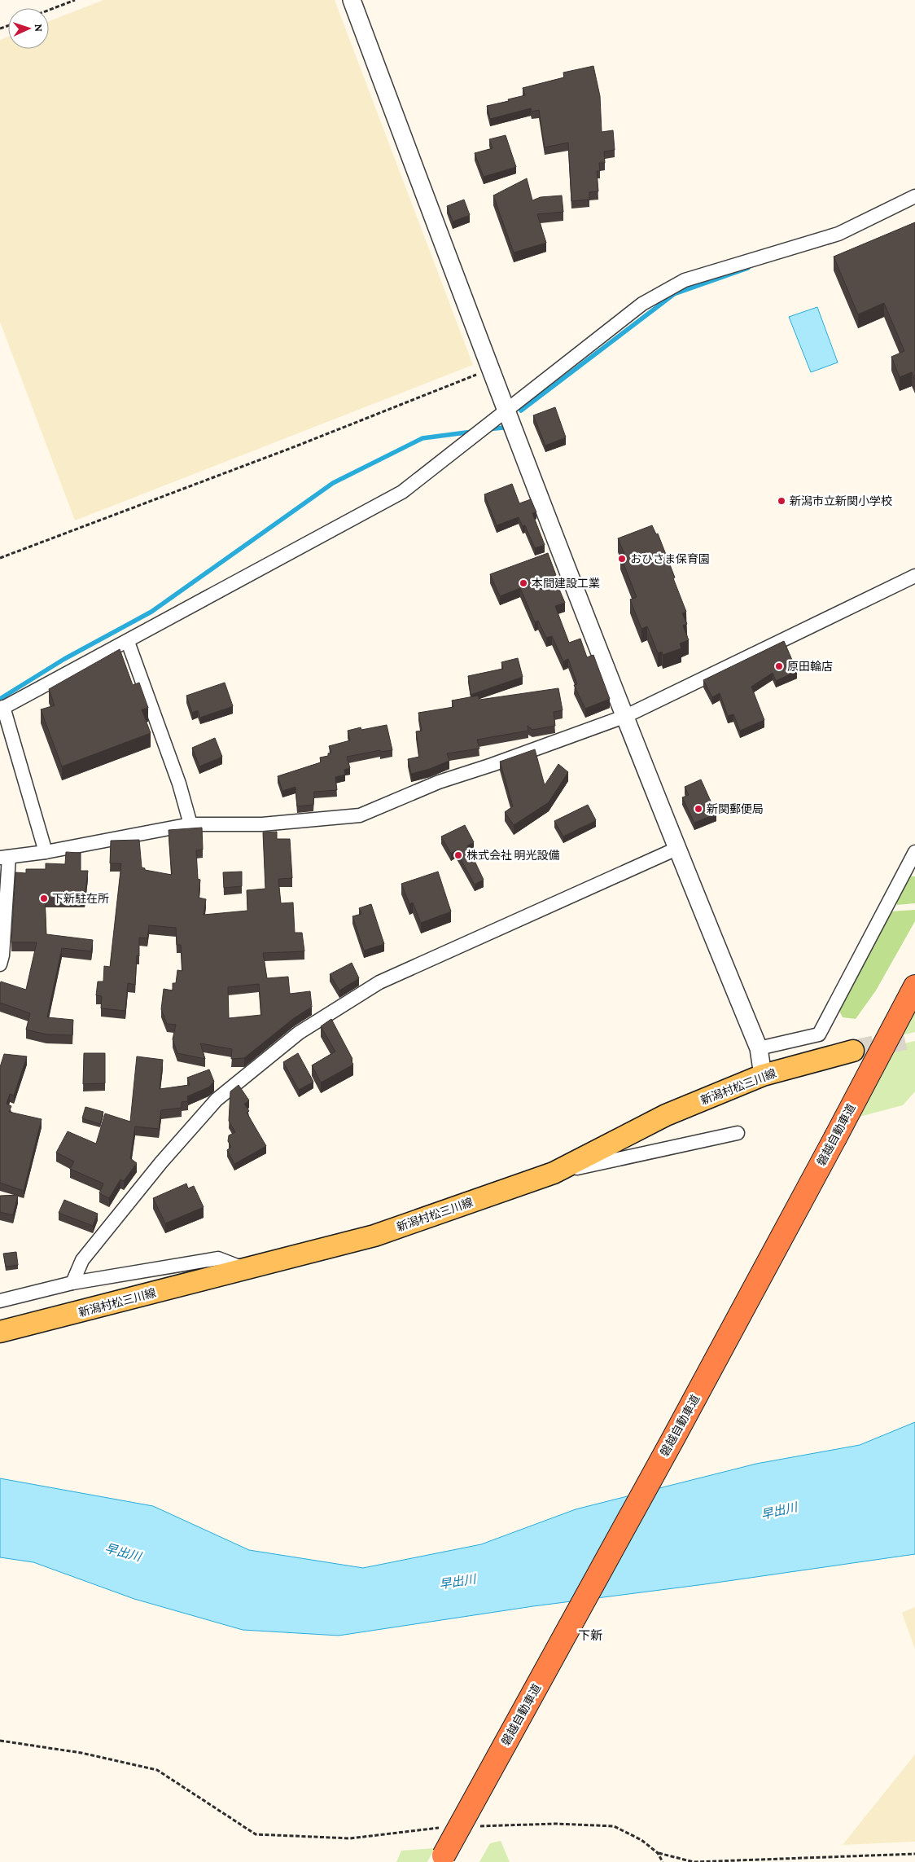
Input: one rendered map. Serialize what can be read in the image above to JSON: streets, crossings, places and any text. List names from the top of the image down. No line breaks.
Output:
{"streets":{"highway":["磐越自動車道"],"main road":["新潟村松三川線"]},"districts":["下新"],"water":["早出川"],"places":["新潟市立新関小学校","おひさま保育園","本間建設工業","原田輪店","新関郵便局","株式会社 明光設備","下新駐在所"],"north":"right"}
